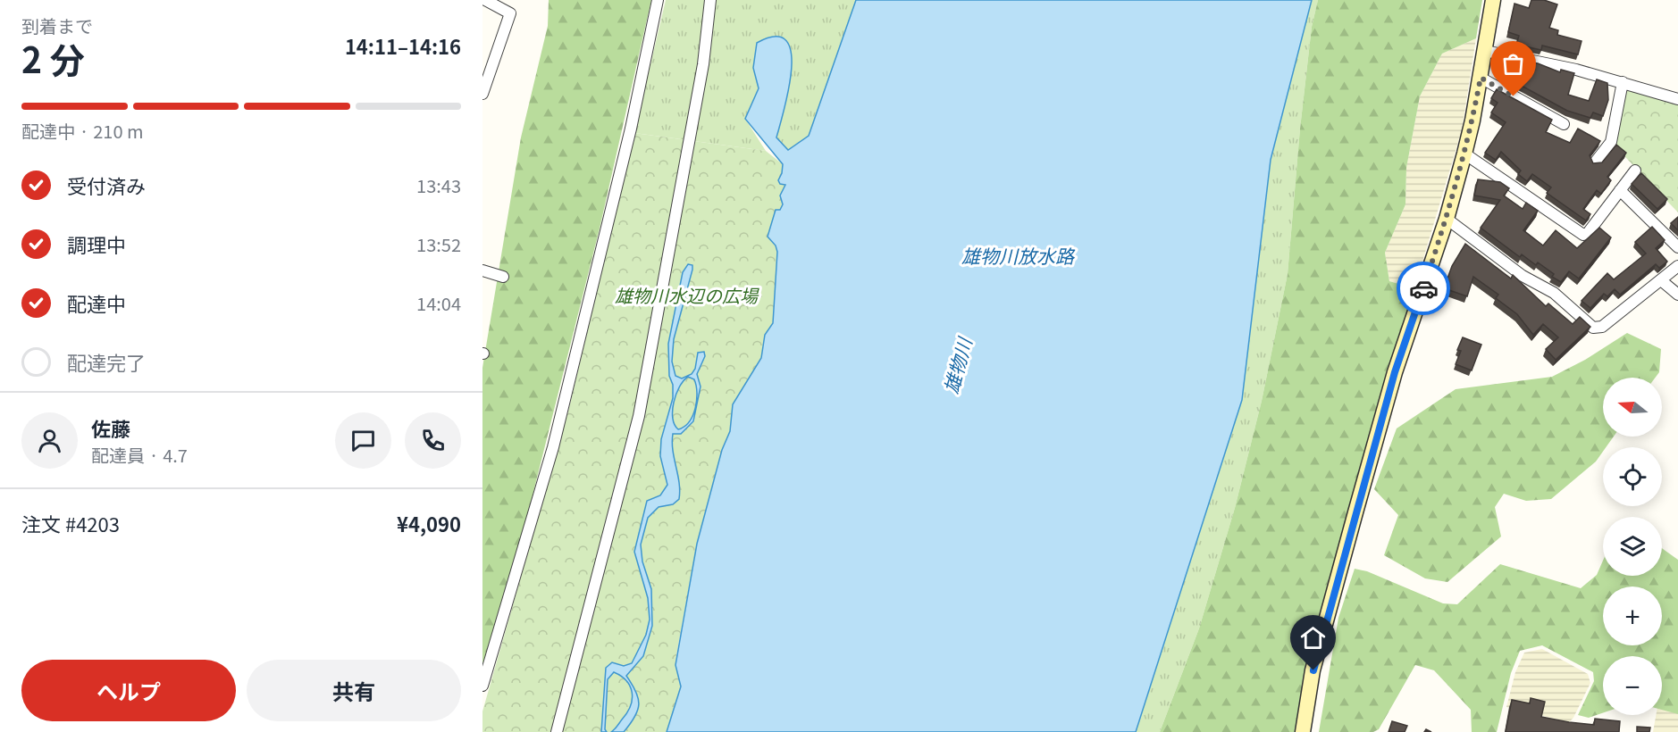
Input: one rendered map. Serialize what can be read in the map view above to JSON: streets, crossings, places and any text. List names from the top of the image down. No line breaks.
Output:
{"water":["雄物川放水路","雄物川"],"parks":["雄物川水辺の広場"],"north":"left","page":{"heading":["2 分","到着まで","14:11–14:16"],"panel":["佐藤","配達員 · 4.7","注文 #4203","¥4,090"],"bar":"配達中 · 210 m","list":[["受付済み","13:43"],["調理中","13:52"],["配達中","14:04"],"配達完了"],"map_buttons":["+","−"],"buttons":["ヘルプ","共有"]}}
